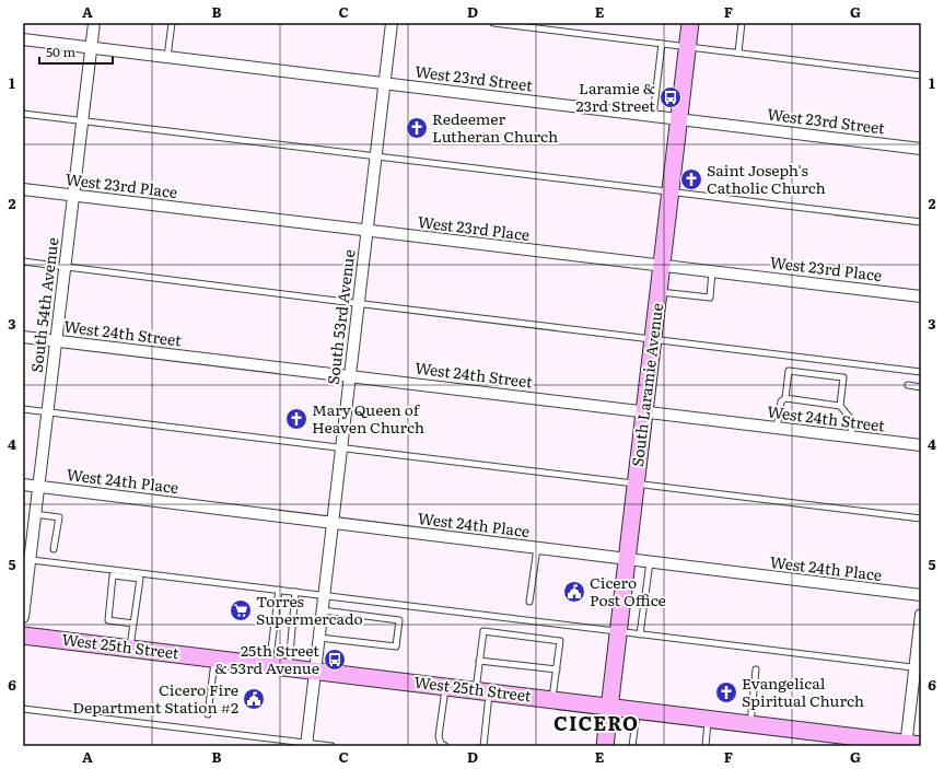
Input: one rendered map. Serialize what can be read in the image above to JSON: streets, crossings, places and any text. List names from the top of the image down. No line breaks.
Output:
{"streets":{"street":["West 23rd Street","West 23rd Place","South 54th Avenue","South 53rd Avenue","West 24th Street","South Laramie Avenue","West 24th Place","West 25th Street"]},"crossings":[["West 23rd Street","South 54th Avenue"],["West 23rd Street","South 53rd Avenue"],["West 23rd Street","South Laramie Avenue"],["West 23rd Place","South 54th Avenue"],["West 23rd Place","South 53rd Avenue"],["West 23rd Place","South Laramie Avenue"],["South 54th Avenue","West 24th Street"],["South 54th Avenue","West 24th Place"],["South 53rd Avenue","West 24th Street"],["South 53rd Avenue","West 24th Place"],["South 53rd Avenue","West 25th Street"],["West 24th Street","South Laramie Avenue"],["South Laramie Avenue","West 24th Place"],["South Laramie Avenue","West 25th Street"]],"districts":["CICERO"],"places":{"bus stop":["Laramie & 23rd Street","25th Street & 53rd Avenue"],"church":["Redeemer Lutheran Church","Saint Joseph's Catholic Church","Mary Queen of Heaven Church","Evangelical Spiritual Church"],"public building":["Cicero Post Office","Cicero Fire Department Station #2"],"supermarket":["Torres Supermercado"]},"scale_bar":"50 m","grid":{"columns":["A","B","C","D","E","F","G"],"rows":["1","2","3","4","5","6"]}}
